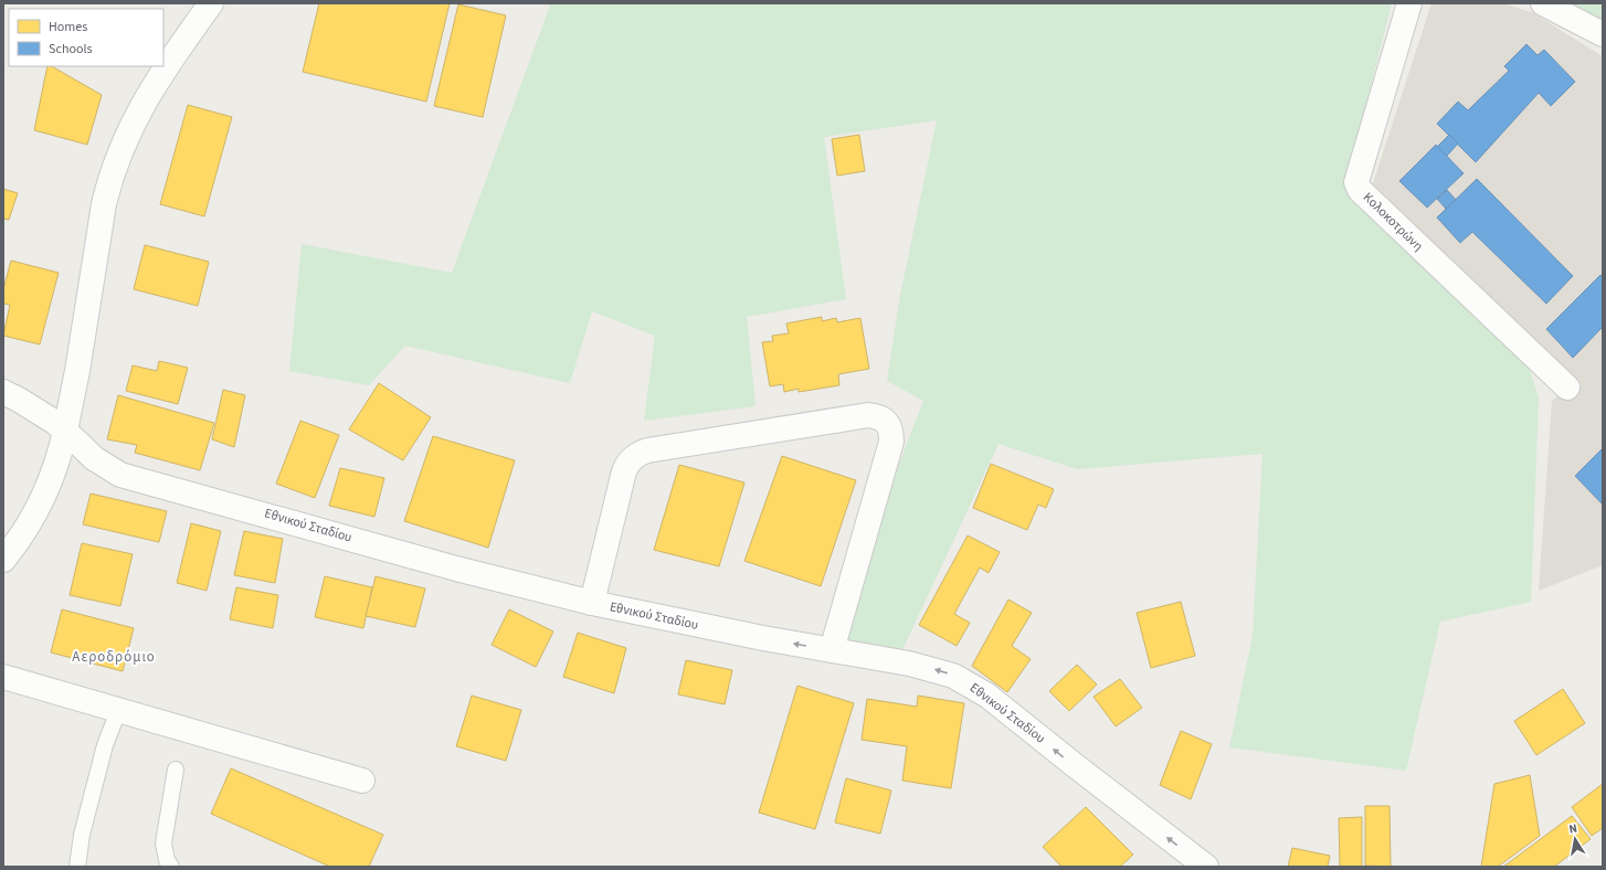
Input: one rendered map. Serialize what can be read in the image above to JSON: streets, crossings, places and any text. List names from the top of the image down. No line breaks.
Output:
{"streets":{"street":["Κολοκοτρώνη","Εθνικού Σταδίου"]},"one_way":["Εθνικού Σταδίου"],"districts":["Αεροδρόμιο"],"legend":["Homes","Schools"],"north":"top"}
